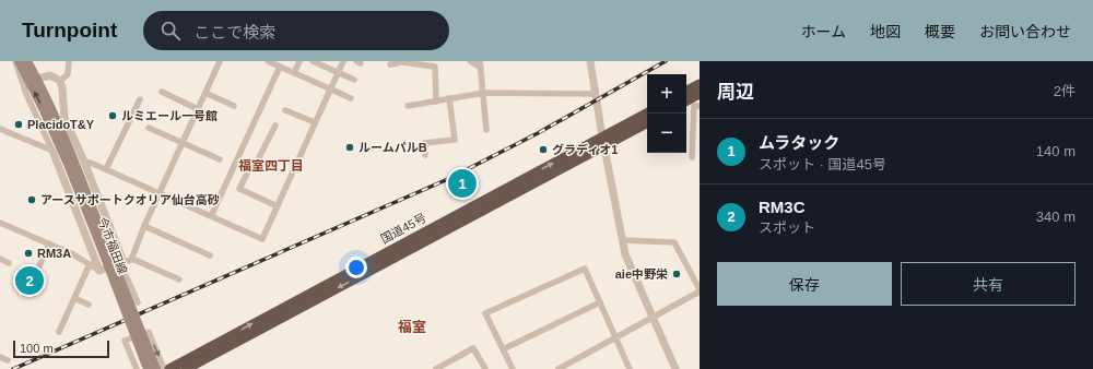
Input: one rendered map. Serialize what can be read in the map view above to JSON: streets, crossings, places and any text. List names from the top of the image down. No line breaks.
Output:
{"streets":{"highway":["国道45号"],"main road":["今市福田線"]},"districts":["福室四丁目","福室"],"places":["ルミエール一号館","PlacidoT&Y","ルームパルB","グラディオ1","アースサポートクオリア仙台高砂","RM3A","aie中野栄"],"scale_bar":"100 m","page":{"header":"Turnpoint","search":"ここで検索","nav":["ホーム","地図","概要","お問い合わせ"],"heading":["周辺","2件"],"map_buttons":["+","−"],"list":[{"mark":"1","name":"ムラタック","note":"スポット · 国道45号","value":"140 m"},{"mark":"2","name":"RM3C","note":"スポット","value":"340 m"}],"pins":["1","2"],"buttons":["保存","共有"],"scale":"100 m"}}
